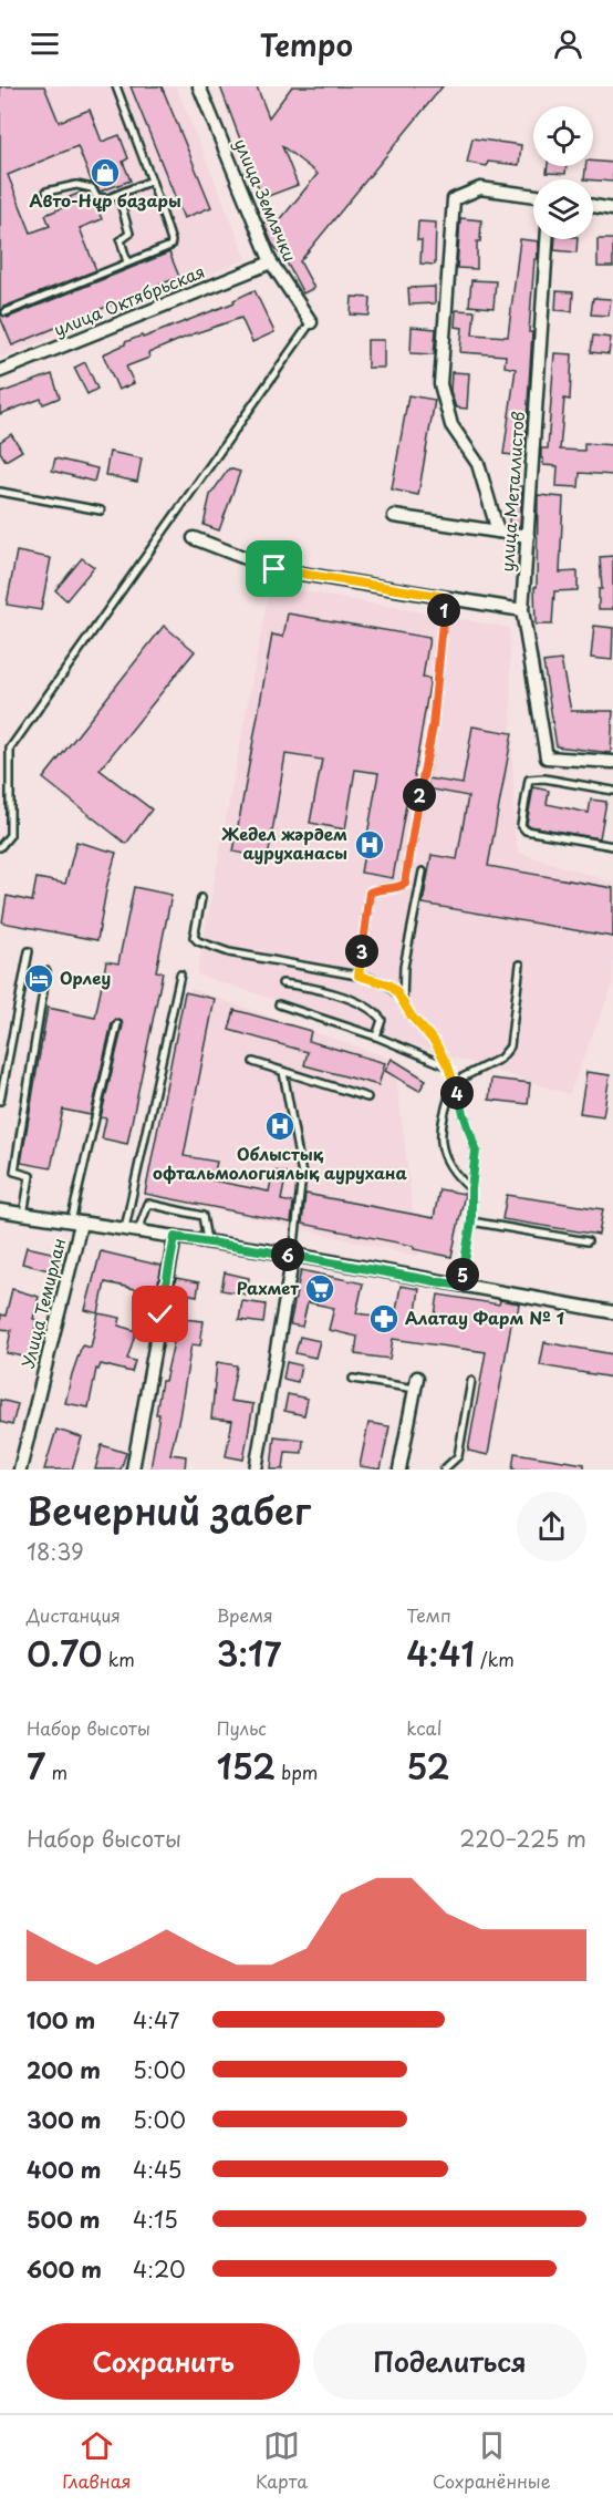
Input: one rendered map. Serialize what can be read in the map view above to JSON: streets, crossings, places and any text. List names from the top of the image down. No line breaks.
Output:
{"streets":{"street":["улица Землячки","улица Октябрьская","улица Металлистов","Улица Темирлан"]},"crossings":[["улица Землячки","улица Октябрьская"]],"places":{"shop":["Авто-Нұр базары"],"hospital":["Жедел жәрдем ауруханасы","Облыстық офтальмологиялық аурухана"],"hotel":["Орлеу"],"supermarket":["Рахмет"],"pharmacy":["Алатау Фарм № 1"]},"page":{"header":"Tempo","pins":["1","2","3","4","6","5"],"heading":["Вечерний забег","18:39"],"stats":[["Дистанция","0.70 km"],["Время","3:17"],["Темп","4:41 /km"],["Набор высоты","7 m"],["Пульс","152 bpm"],["kcal","52"]],"chart":["Набор высоты","220–225 m"],"list":[{"name":"100 m","note":"4:47"},{"name":"200 m","note":"5:00"},{"name":"300 m","note":"5:00"},{"name":"400 m","note":"4:45"},{"name":"500 m","note":"4:15"},{"name":"600 m","note":"4:20"}],"buttons":["Сохранить","Поделиться"],"tabs":["Главная","Карта","Сохранённые"]}}
